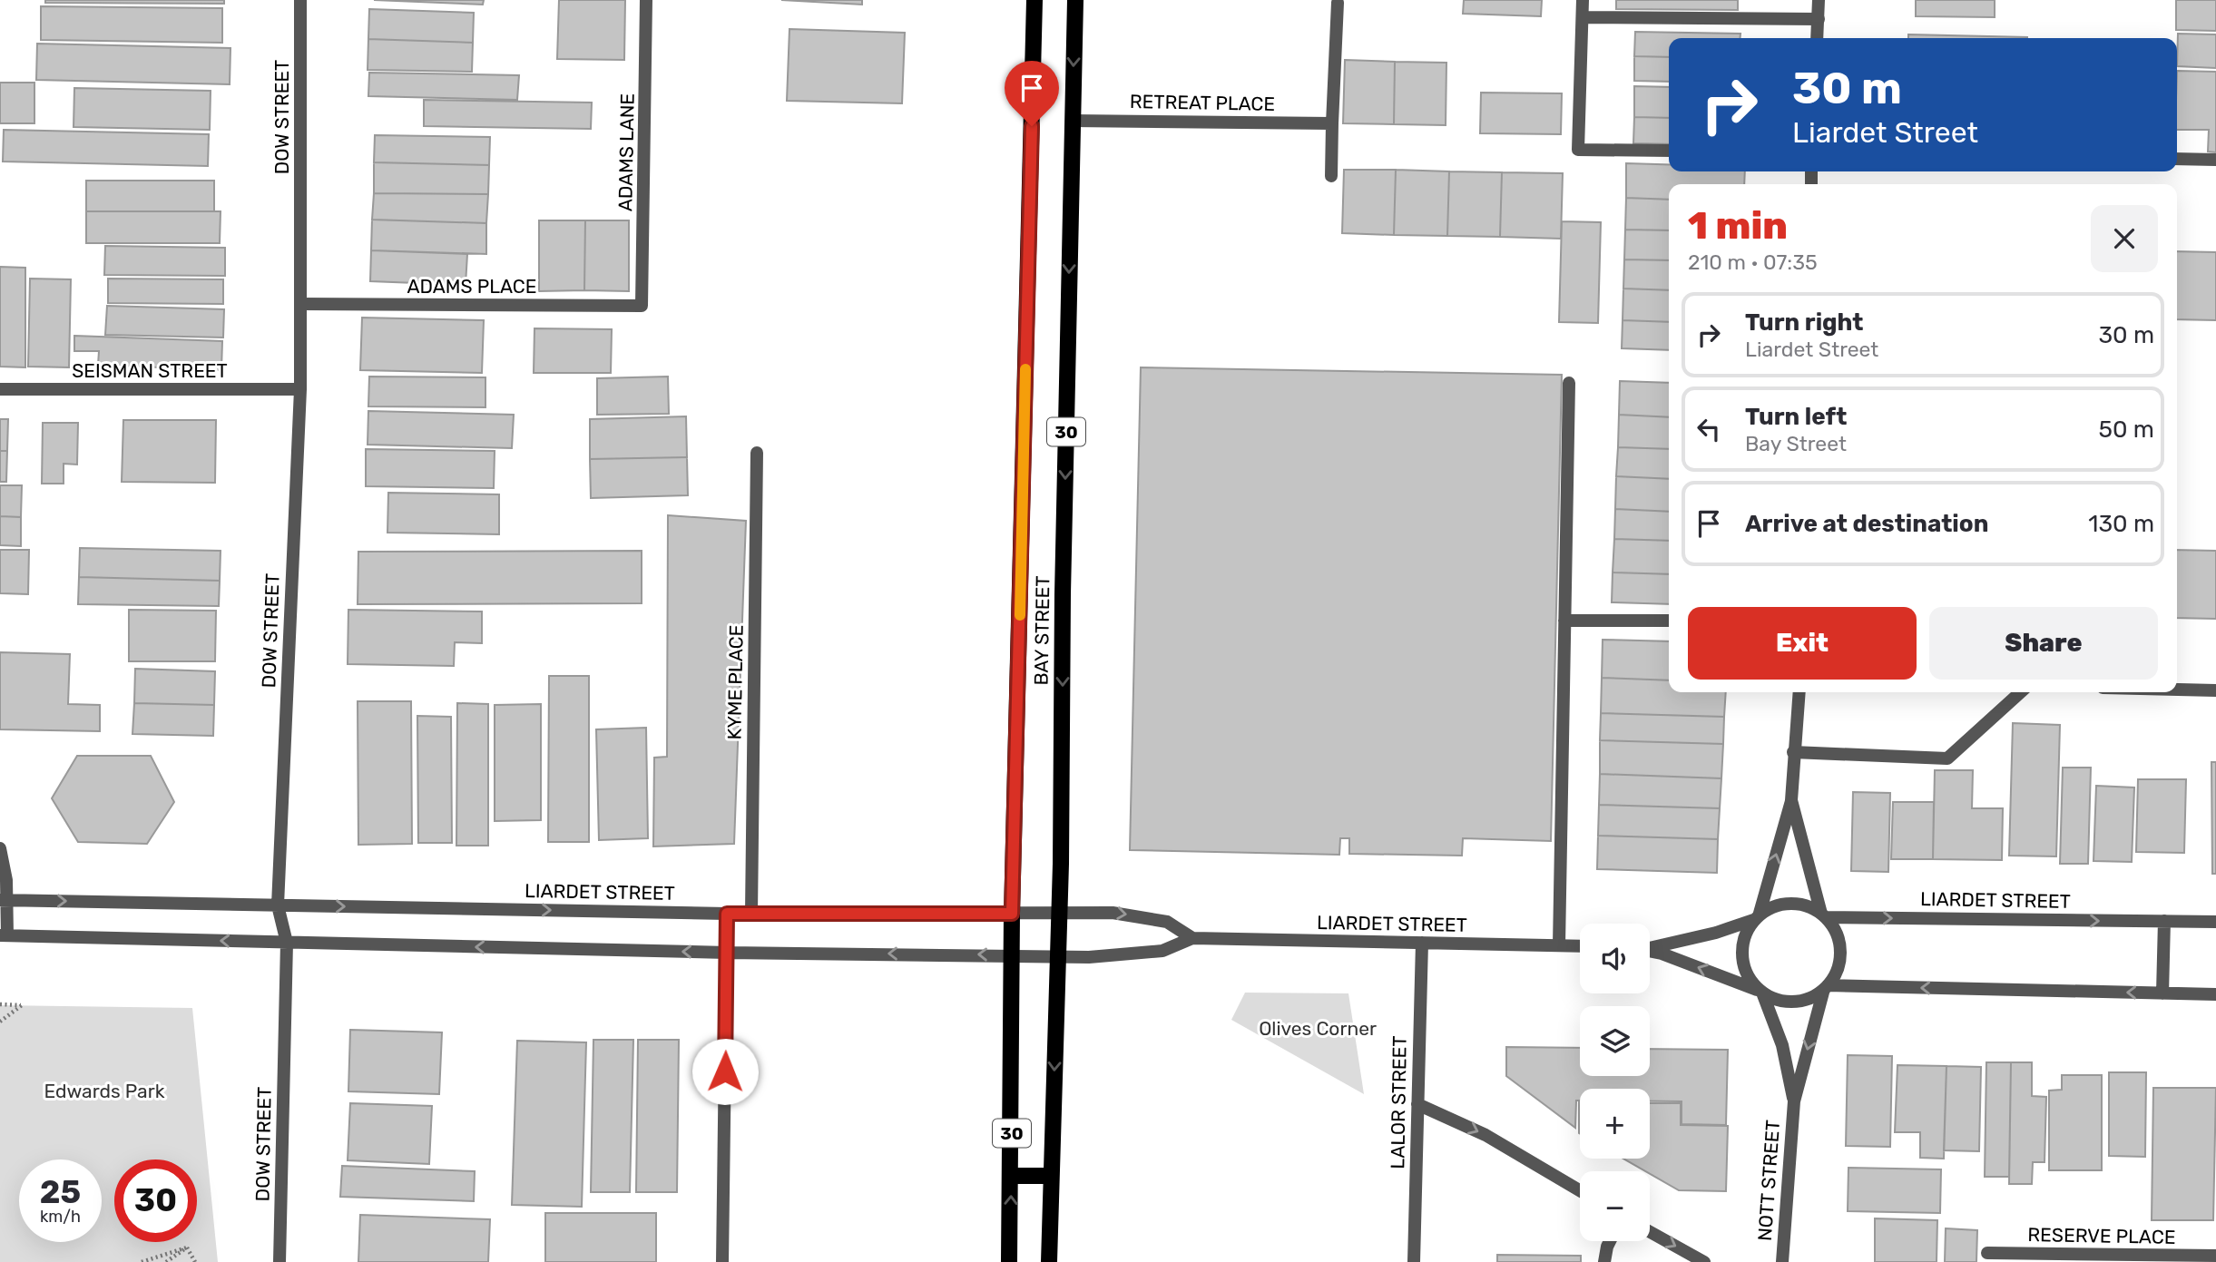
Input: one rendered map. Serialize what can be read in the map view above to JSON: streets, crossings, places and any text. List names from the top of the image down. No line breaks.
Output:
{"streets":{"main road":["30","BAY STREET"],"street":["RETREAT PLACE","DOW STREET","ADAMS LANE","ADAMS PLACE","SEISMAN STREET","KYME PLACE","LIARDET STREET","LALOR STREET","NOTT STREET","RESERVE PLACE"]},"crossings":[["RETREAT PLACE","BAY STREET"],["DOW STREET","ADAMS PLACE"],["DOW STREET","SEISMAN STREET"],["DOW STREET","LIARDET STREET"],["ADAMS LANE","ADAMS PLACE"],["BAY STREET","LIARDET STREET"],["KYME PLACE","LIARDET STREET"],["LIARDET STREET","LALOR STREET"],["LIARDET STREET","NOTT STREET"]],"parks":["Olives Corner","Edwards Park"],"page":{"turn":["30 m","Liardet Street"],"heading":["1 min","210 m · 07:35"],"list":[{"name":"Turn right","note":"Liardet Street","value":"30 m"},{"name":"Turn left","note":"Bay Street","value":"50 m"},{"name":"Arrive at destination","value":"130 m"}],"buttons":["Exit","Share"],"map_buttons":["+","−"],"speed":"25 km/h","limit":"30"}}
